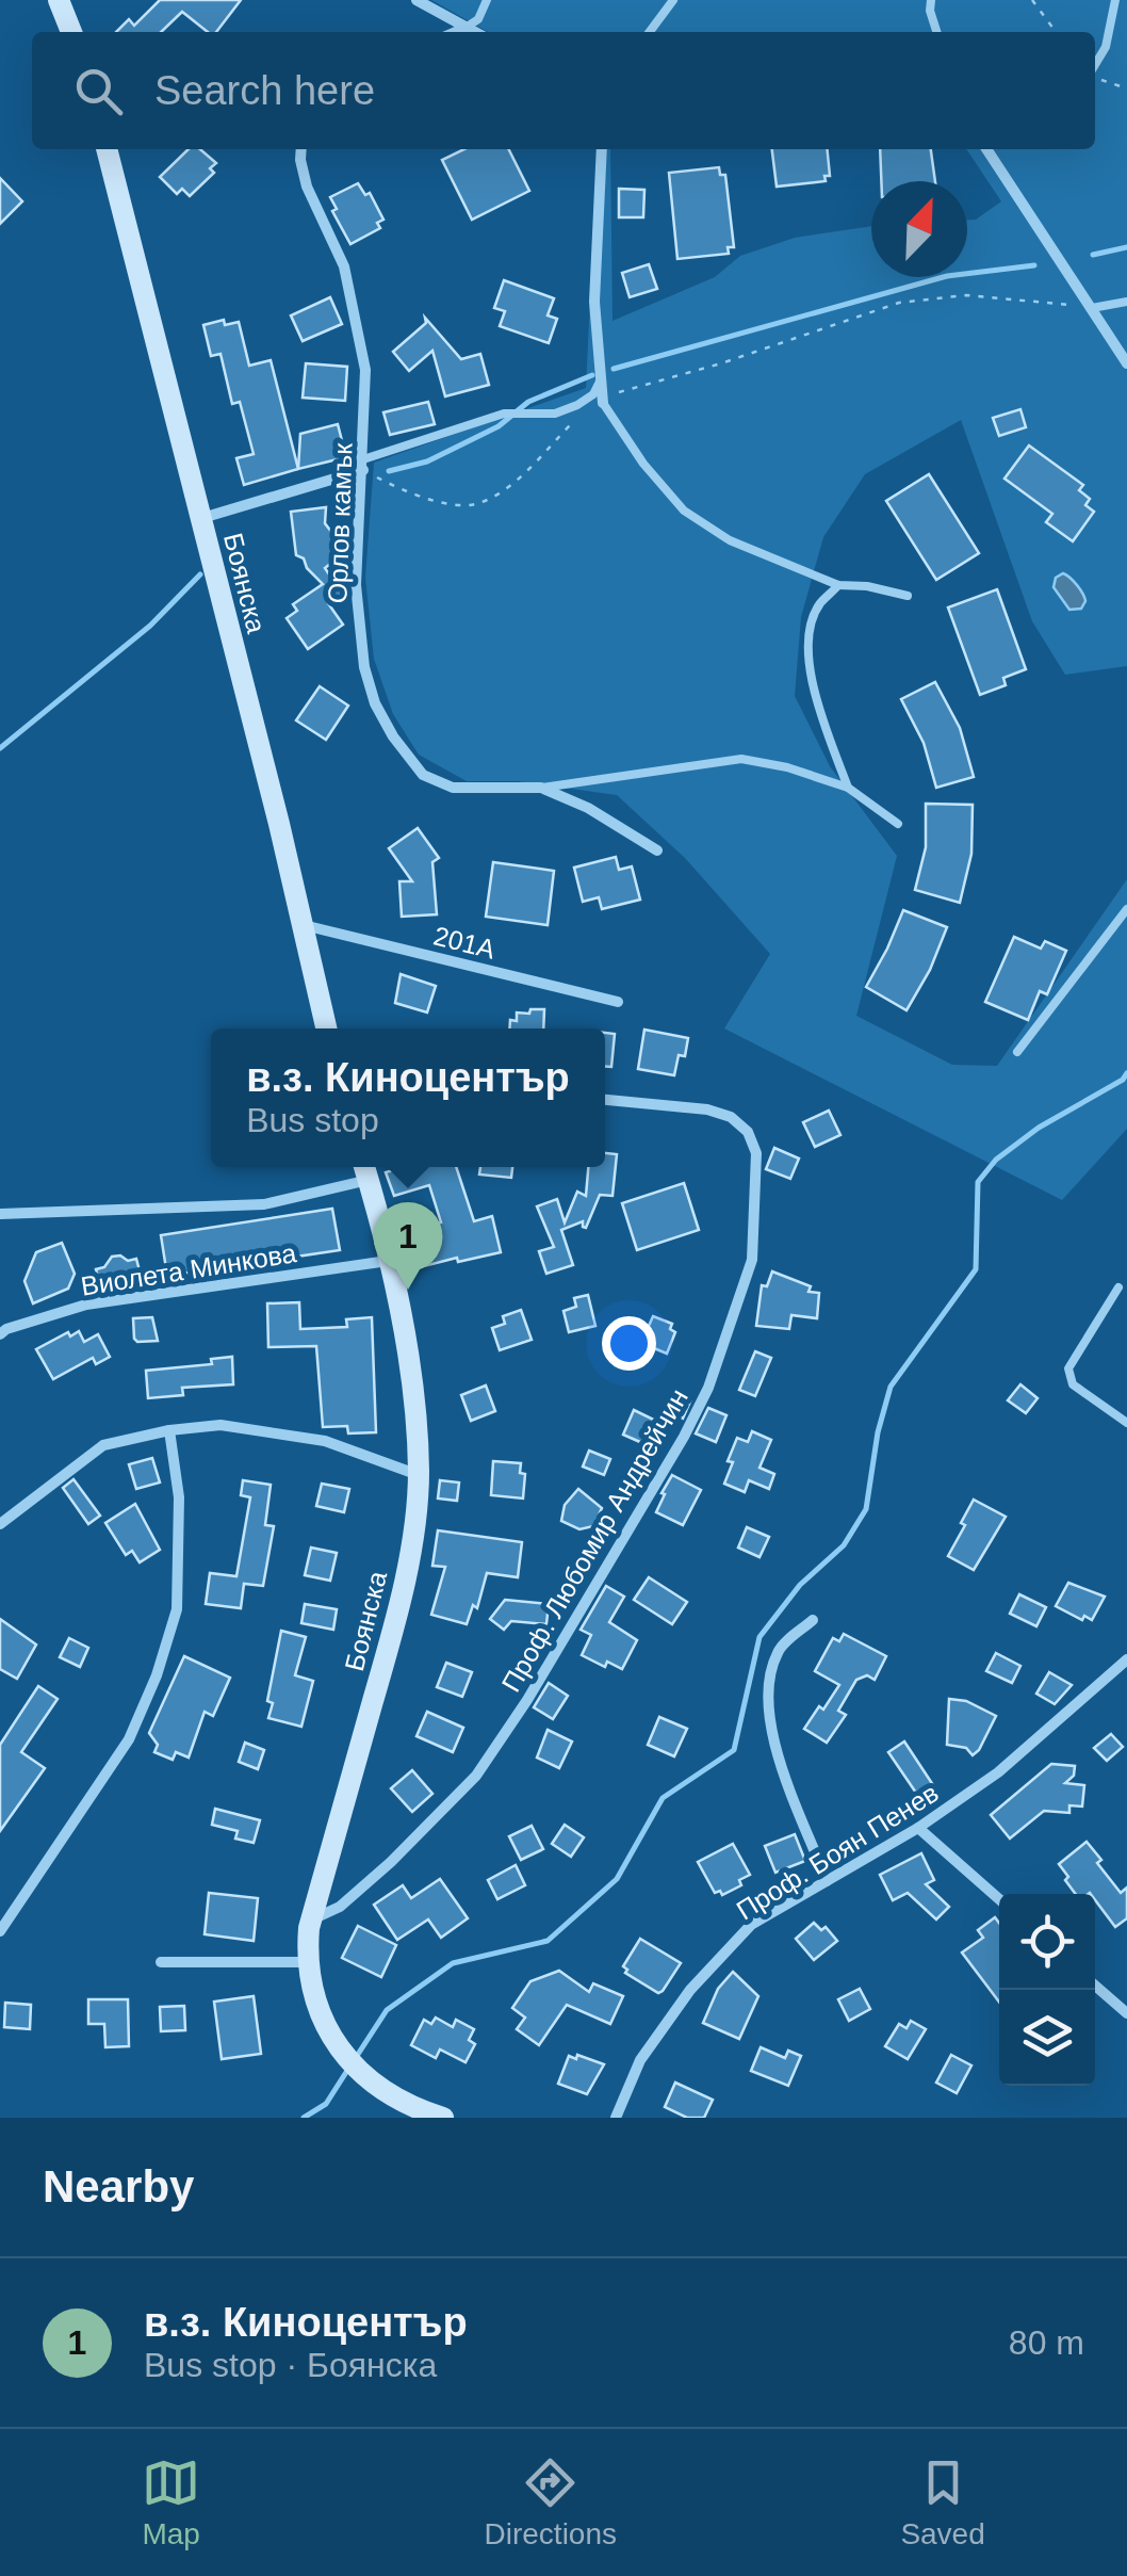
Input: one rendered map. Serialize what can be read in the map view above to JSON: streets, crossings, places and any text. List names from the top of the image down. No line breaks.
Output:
{"streets":{"main road":["Боянска"],"street":["Орлов камък","201А","Виолета Минкова","Проф. Любомир Андрейчин","Проф. Боян Пенев"]},"crossings":[["Боянска","201А"],["Боянска","Виолета Минкова"],["Боянска","Проф. Любомир Андрейчин"]],"north":"top right","page":{"search":"Search here","popup":["в.з. Киноцентър","Bus stop"],"pins":"1","heading":"Nearby","list":[{"mark":"1","name":"в.з. Киноцентър","note":"Bus stop · Боянска","value":"80 m"}],"nav":["Map","Directions","Saved"]}}
